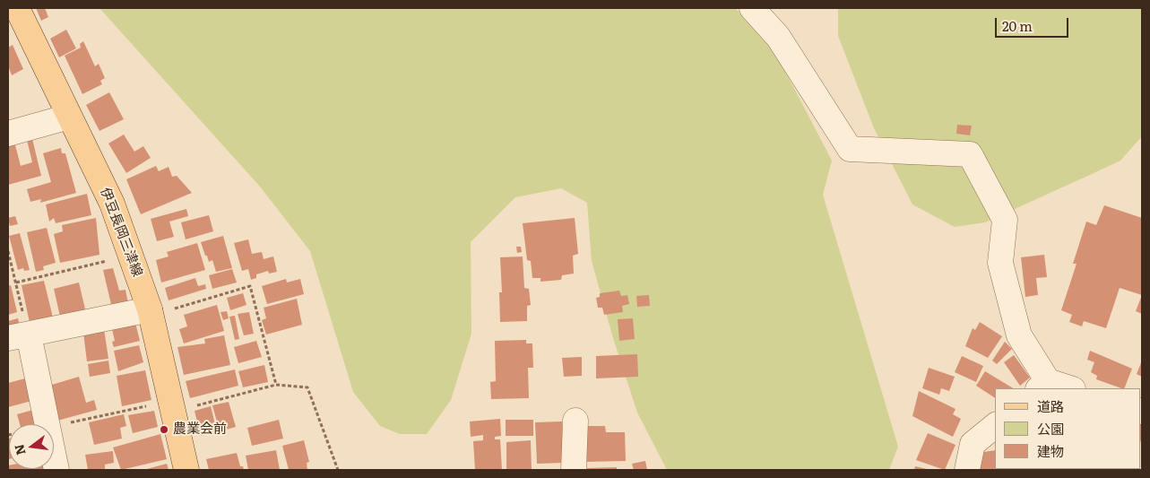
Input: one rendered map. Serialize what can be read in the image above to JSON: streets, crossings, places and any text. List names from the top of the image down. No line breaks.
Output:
{"streets":{"main road":["伊豆長岡三津線"]},"places":["農業会前"],"legend":["道路","公園","建物"],"scale_bar":"20 m","north":"left"}
